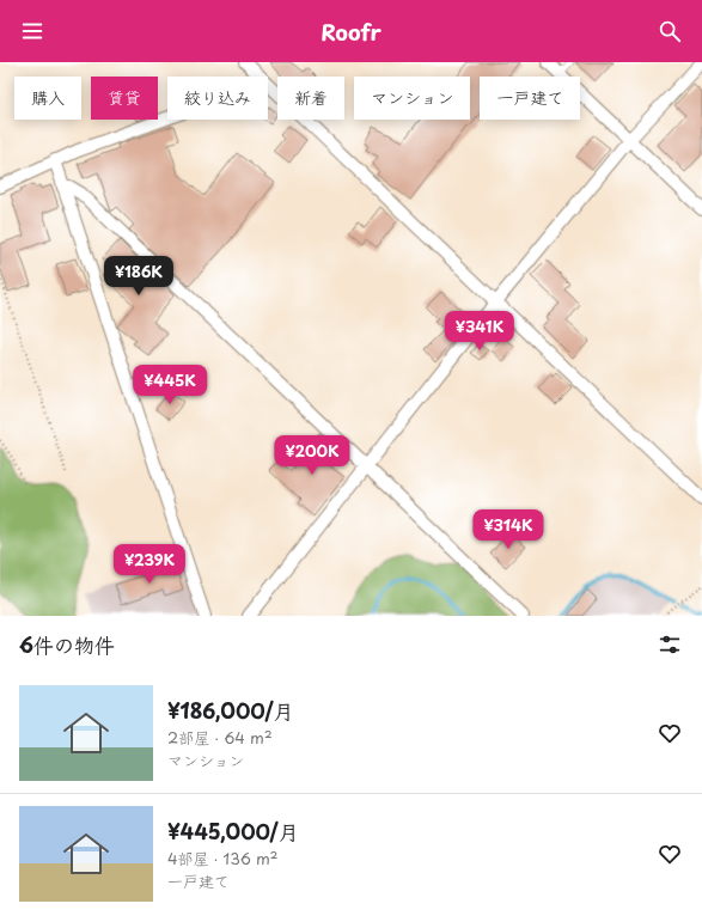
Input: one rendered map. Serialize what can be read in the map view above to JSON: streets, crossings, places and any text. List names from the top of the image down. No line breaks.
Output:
{"page":{"header":"Roofr","chip":["購入","賃貸","絞り込み","新着","マンション","一戸建て"],"price":["¥186K","¥341K","¥445K","¥200K","¥314K","¥239K"],"heading":"6件の物件","list":[{"name":"¥186,000/月","note":"2部屋 · 64 m² · マンション"},{"name":"¥445,000/月","note":"4部屋 · 136 m² · 一戸建て"}]}}
